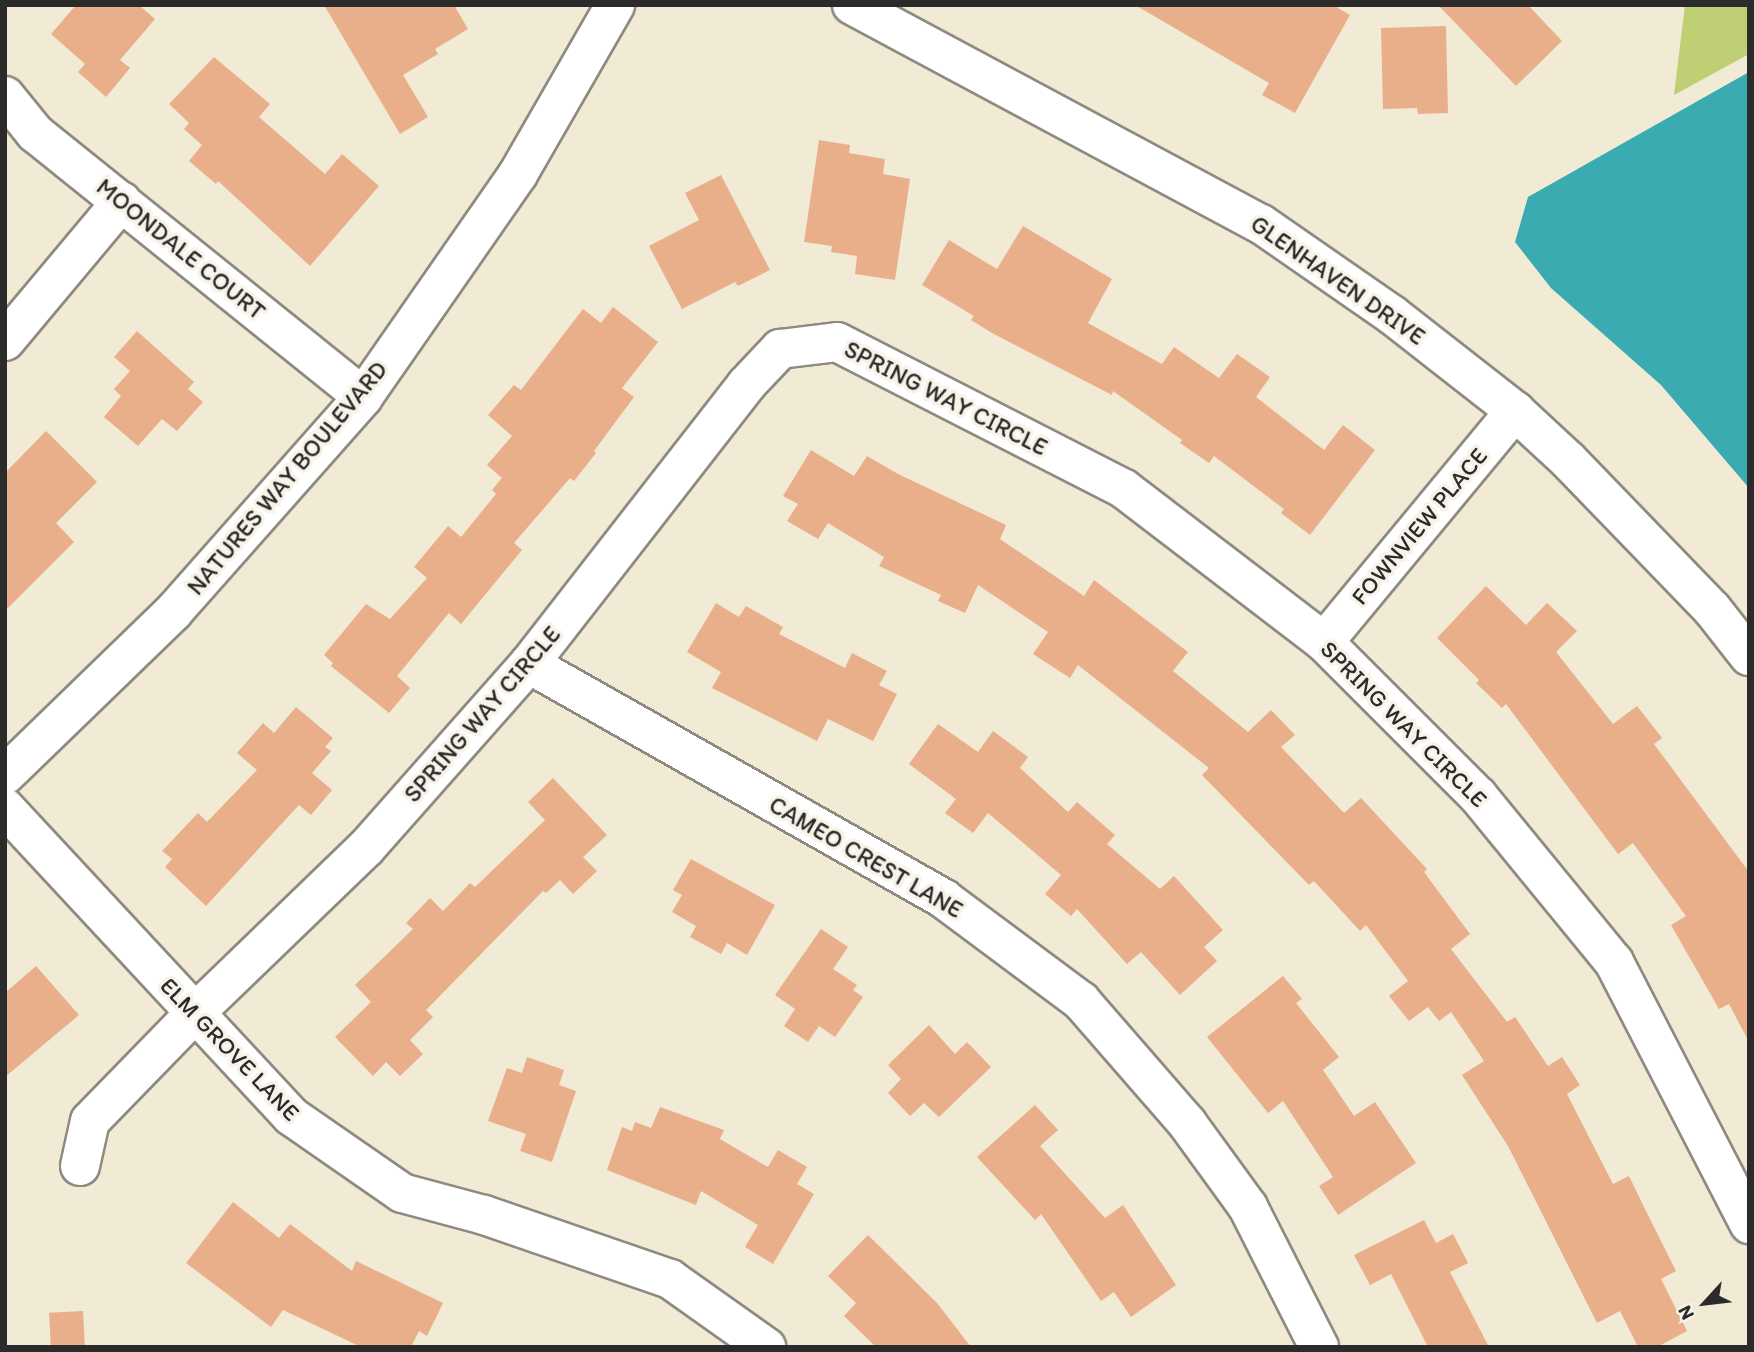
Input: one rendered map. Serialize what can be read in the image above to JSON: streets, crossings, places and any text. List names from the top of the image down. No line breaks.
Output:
{"streets":{"street":["MOONDALE COURT","GLENHAVEN DRIVE","SPRING WAY CIRCLE","NATURES WAY BOULEVARD","FOWNVIEW PLACE","CAMEO CREST LANE","ELM GROVE LANE"]},"crossings":[["MOONDALE COURT","NATURES WAY BOULEVARD"],["GLENHAVEN DRIVE","FOWNVIEW PLACE"],["SPRING WAY CIRCLE","FOWNVIEW PLACE"],["SPRING WAY CIRCLE","CAMEO CREST LANE"],["SPRING WAY CIRCLE","ELM GROVE LANE"]],"north":"bottom left"}
